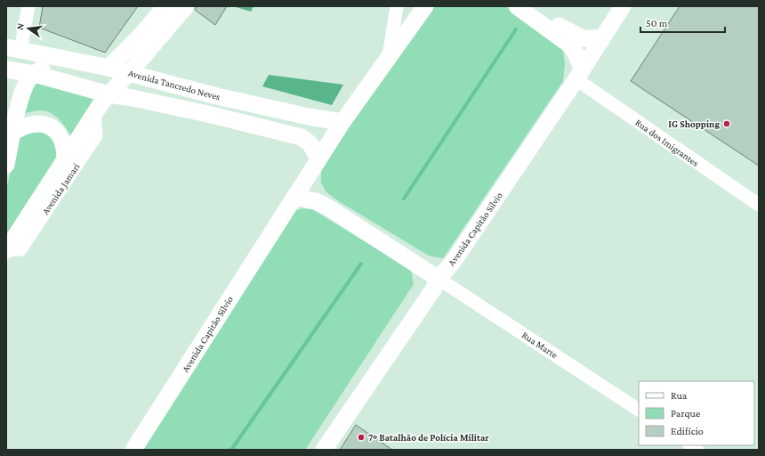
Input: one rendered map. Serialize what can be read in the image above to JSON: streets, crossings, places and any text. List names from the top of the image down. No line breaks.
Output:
{"streets":{"main road":["Avenida Tancredo Neves","Avenida Jamari","Avenida Capitão Silvio"],"street":["Rua dos Imigrantes","Rua Marte"]},"crossings":[["Avenida Tancredo Neves","Avenida Jamari"],["Avenida Tancredo Neves","Avenida Capitão Silvio"],["Rua dos Imigrantes","Avenida Capitão Silvio"],["Avenida Capitão Silvio","Rua Marte"]],"places":["IG Shopping","7º Batalhão de Polícia Militar"],"legend":["Rua","Parque","Edifício"],"scale_bar":"50 m","north":"left"}
